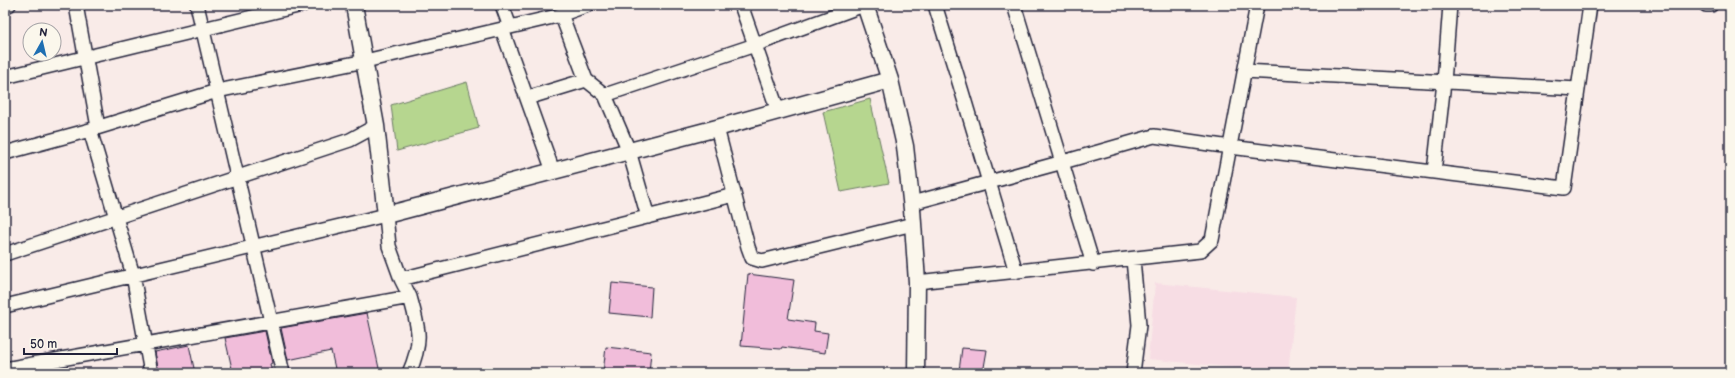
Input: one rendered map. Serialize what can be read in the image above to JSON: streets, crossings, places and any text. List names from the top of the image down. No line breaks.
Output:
{"scale_bar":"50 m","north":"top"}
